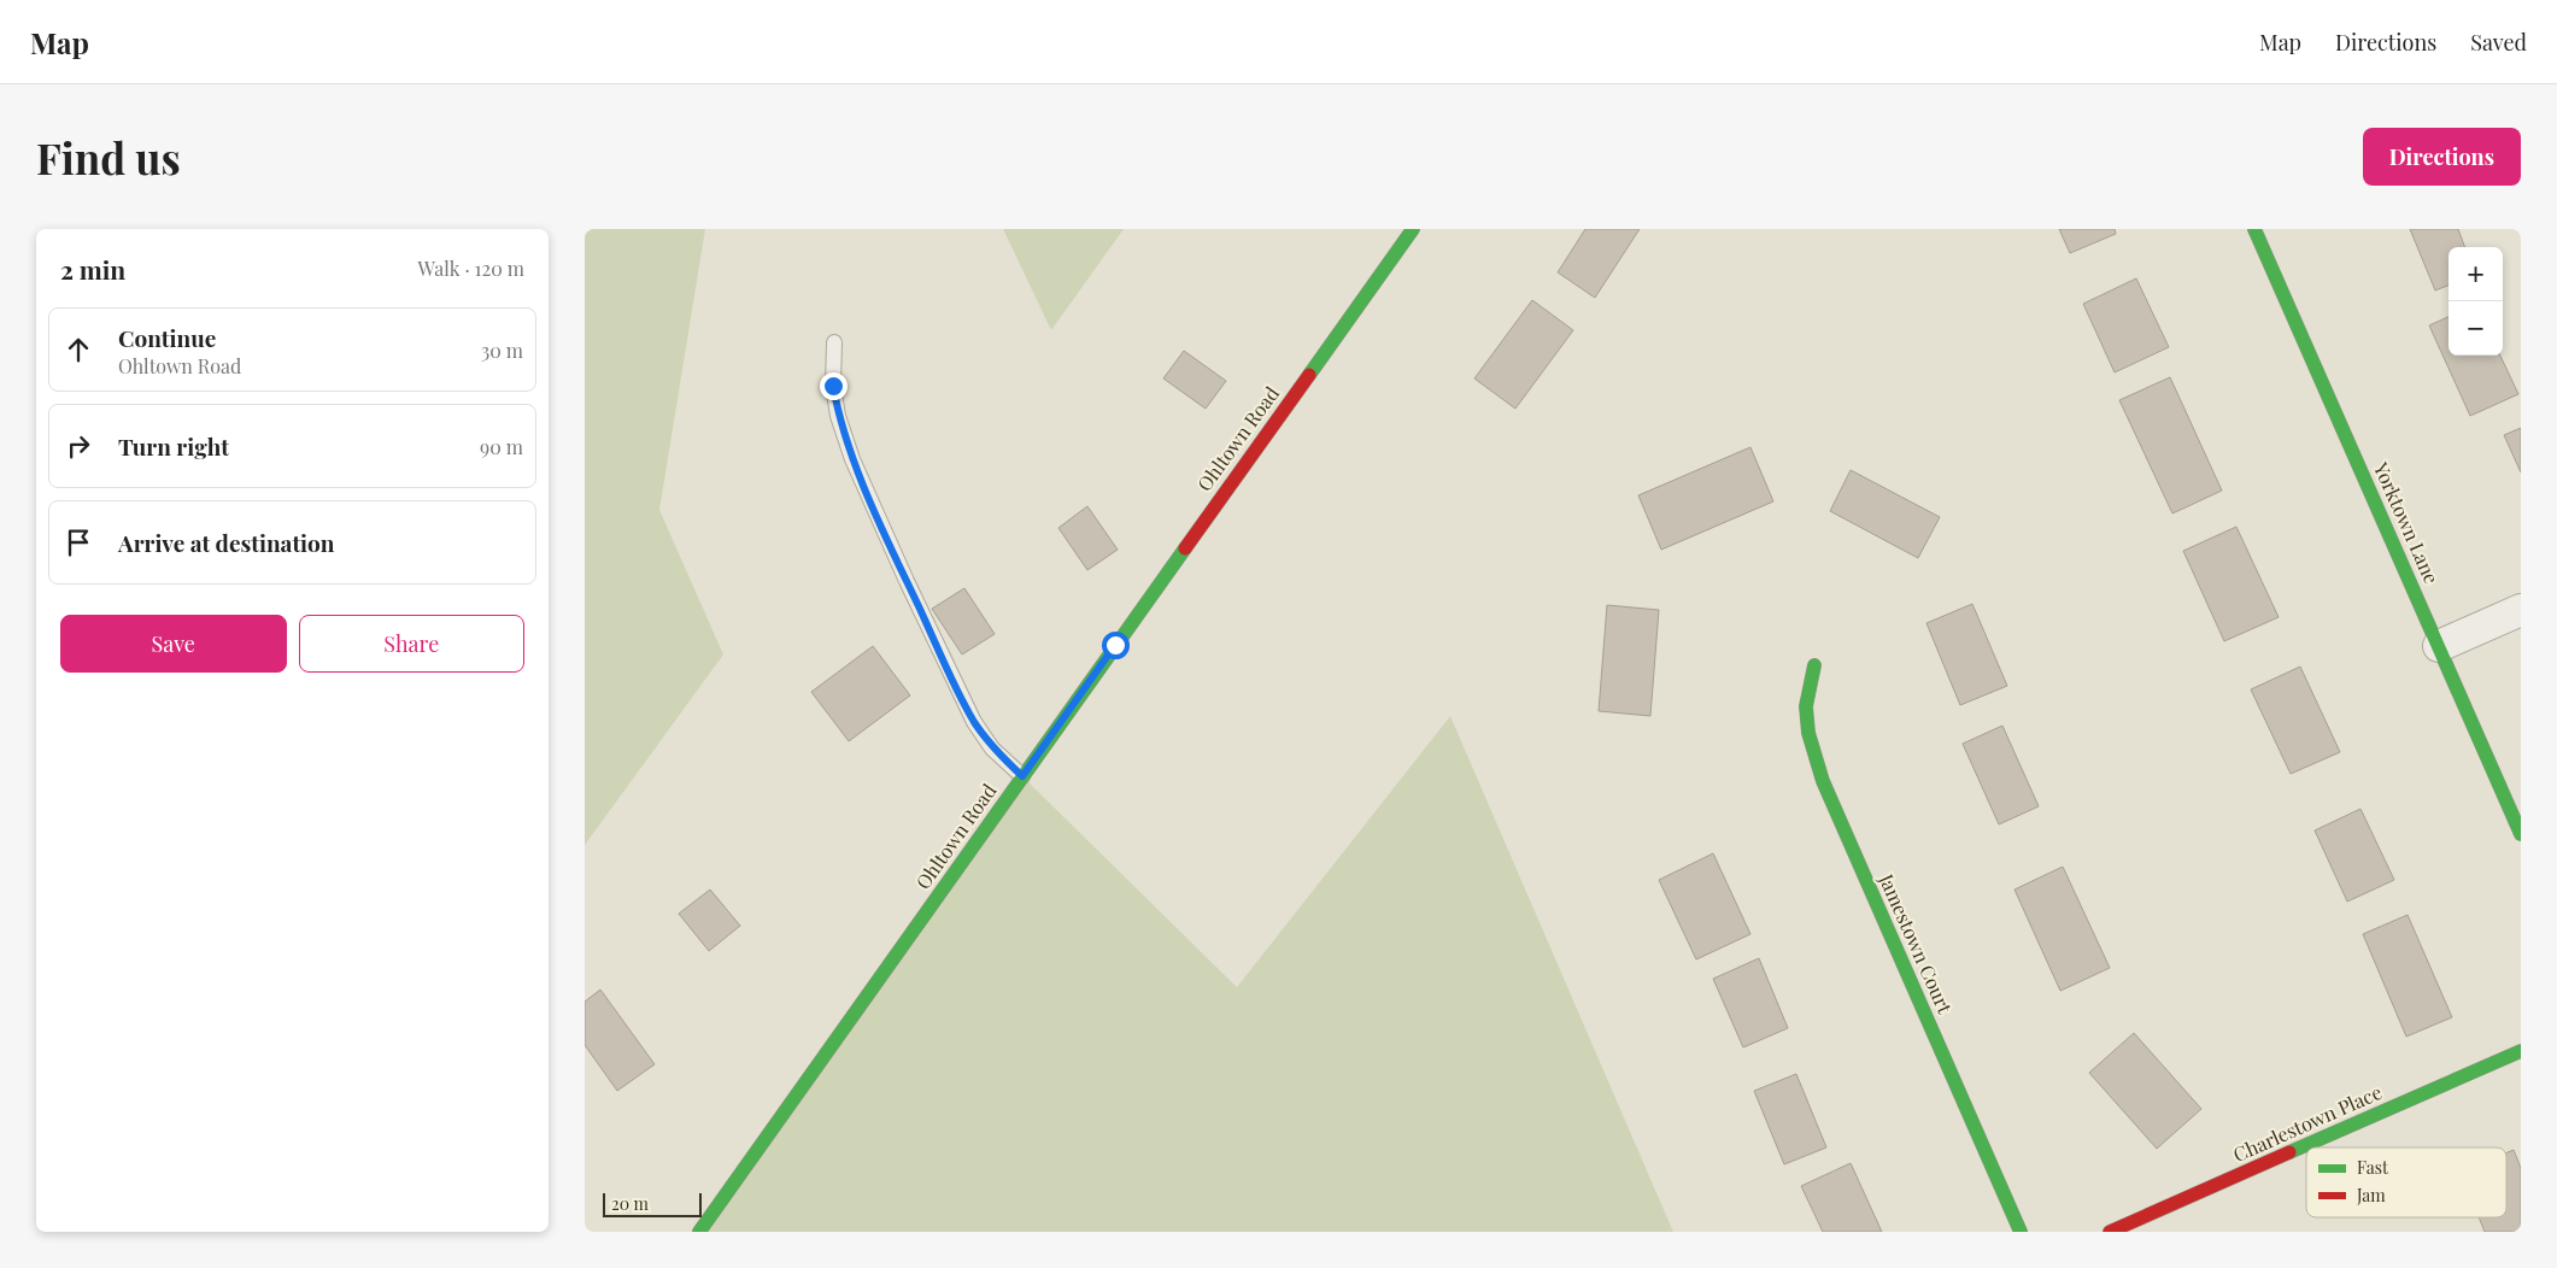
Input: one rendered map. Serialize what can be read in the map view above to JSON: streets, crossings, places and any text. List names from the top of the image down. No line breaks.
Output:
{"streets":{"street":["Ohltown Road","Yorktown Lane","Jamestown Court","Charlestown Place"]},"legend":["Fast","Jam"],"scale_bar":"20 m","page":{"header":"Map","nav":["Map","Directions","Saved"],"buttons":["Directions",["Save","Share"]],"title":"Find us","heading":["2 min","Walk · 120 m"],"map_buttons":["+","−"],"list":[["Continue","Ohltown Road","30 m"],["Turn right","90 m"],"Arrive at destination"],"scale":"20 m"}}
